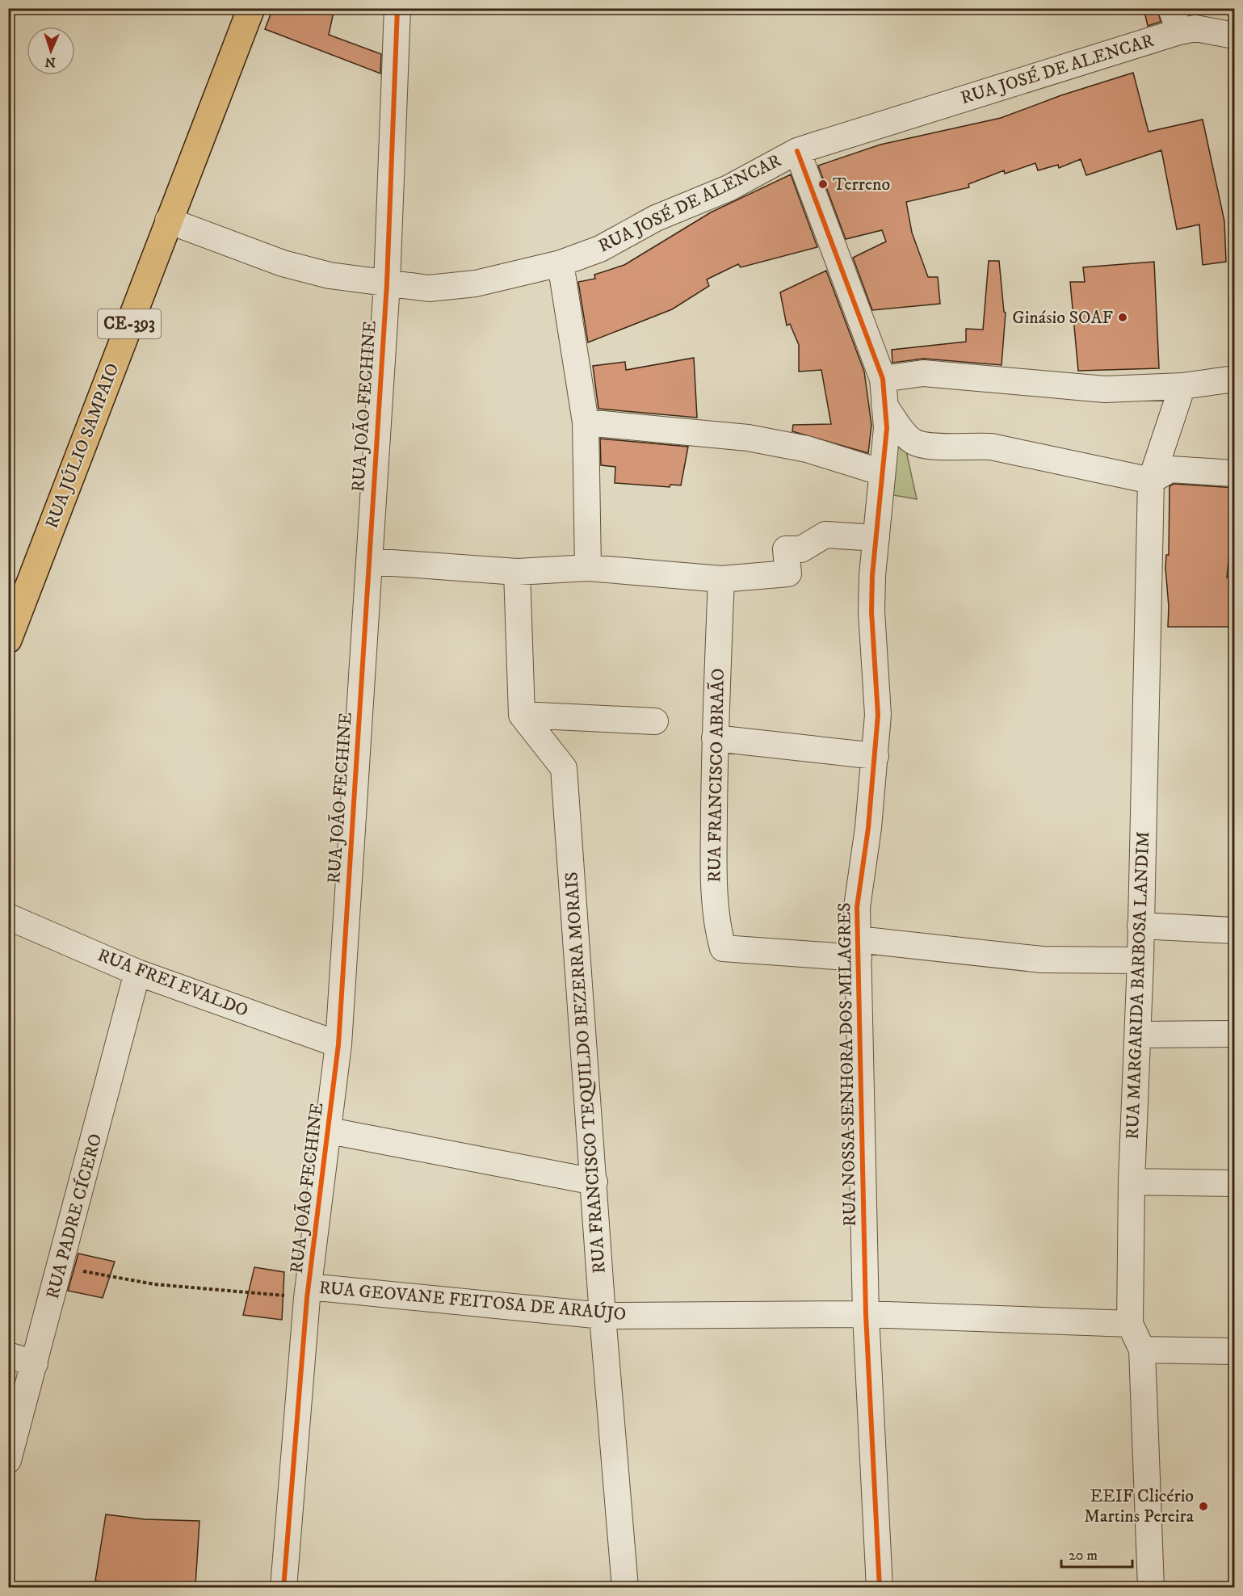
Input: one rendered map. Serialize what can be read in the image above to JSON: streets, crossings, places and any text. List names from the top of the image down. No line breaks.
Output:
{"streets":{"main road":["CE-393","RUA JÚLIO SAMPAIO"],"street":["RUA JOSÉ DE ALENCAR","RUA JOÃO FECHINE","RUA FRANCISCO ABRAÃO","RUA FREI EVALDO","RUA MARGARIDA BARBOSA LANDIM","RUA NOSSA SENHORA DOS MILAGRES","RUA FRANCISCO TEQUILDO BEZERRA MORAIS","RUA PADRE CÍCERO","RUA GEOVANE FEITOSA DE ARAÚJO"]},"crossings":[["RUA JOSÉ DE ALENCAR","RUA JOÃO FECHINE"],["RUA JOSÉ DE ALENCAR","RUA JÚLIO SAMPAIO"],["RUA JOSÉ DE ALENCAR","RUA NOSSA SENHORA DOS MILAGRES"],["RUA JOÃO FECHINE","RUA FREI EVALDO"],["RUA JOÃO FECHINE","RUA GEOVANE FEITOSA DE ARAÚJO"],["RUA FRANCISCO ABRAÃO","RUA NOSSA SENHORA DOS MILAGRES"],["RUA FREI EVALDO","RUA PADRE CÍCERO"],["RUA MARGARIDA BARBOSA LANDIM","RUA GEOVANE FEITOSA DE ARAÚJO"],["RUA NOSSA SENHORA DOS MILAGRES","RUA GEOVANE FEITOSA DE ARAÚJO"],["RUA FRANCISCO TEQUILDO BEZERRA MORAIS","RUA GEOVANE FEITOSA DE ARAÚJO"]],"places":["Terreno","Ginásio SOAF","EEIF Clicério Martins Pereira"],"scale_bar":"20 m","north":"bottom"}
